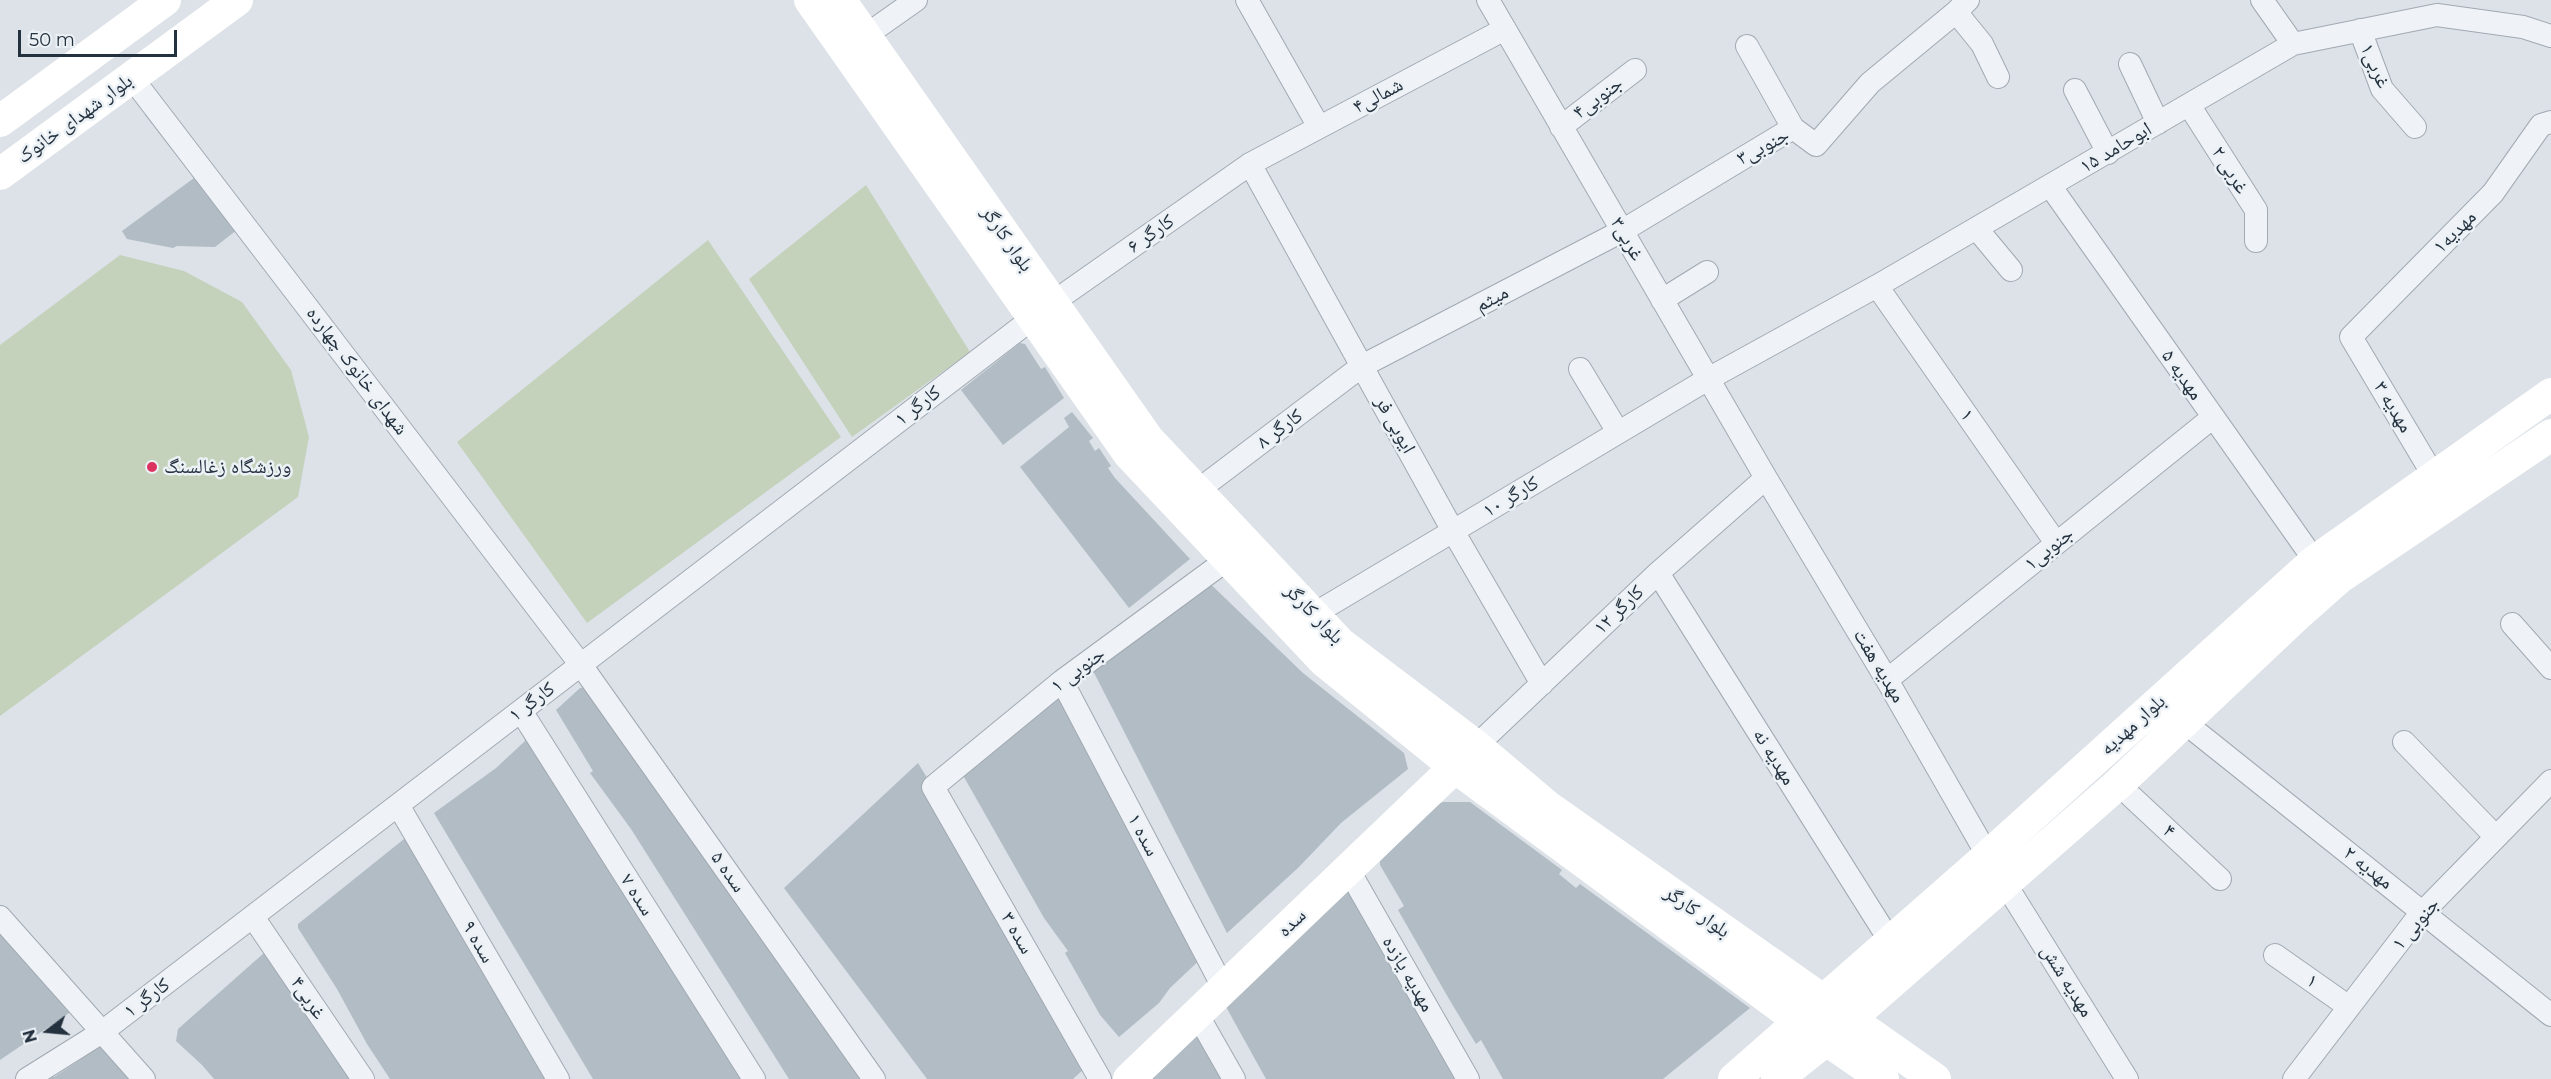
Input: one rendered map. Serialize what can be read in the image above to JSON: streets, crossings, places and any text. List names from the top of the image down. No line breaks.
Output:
{"streets":{"main road":["بلوار شهدای خانوک","بلوار کارگر","بلوار مهدیه","سده"],"street":["غربی۱","شمالی۴","جنوبی۴","جنوبی۳","ابوحامد ۱۵","۲ غربی","مهدیه۱","کارگر ۶","غربی۳","میثم","شهدای خانوک چهارده","مهدیه ۵","کارگر ۱","مهدیه ۳","۱","ایوبی فر","کارگر ۸","کارگر ۱۰","جنوبی۱","کارگر ۱۲","مهدیه هفت","۱ جنوبی","مهدیه نه","۴","سده ۱","مهدیه ۲","سده ۵","سده ۷","سده ۳","سده ۹","مهدیه یازده","مهدیه شش","غربی۴"]},"crossings":[["غربی۱","ابوحامد ۱۵"],["شمالی۴","کارگر ۶"],["شمالی۴","غربی۳"],["شمالی۴","ایوبی فر"],["جنوبی۴","غربی۳"],["بلوار شهدای خانوک","شهدای خانوک چهارده"],["جنوبی۳","غربی۳"],["جنوبی۳","میثم"],["ابوحامد ۱۵","۲ غربی"],["ابوحامد ۱۵","غربی۳"],["ابوحامد ۱۵","مهدیه ۵"],["ابوحامد ۱۵","۱"],["ابوحامد ۱۵","کارگر ۱۰"],["مهدیه۱","مهدیه ۳"],["کارگر ۶","بلوار کارگر"],["کارگر ۶","کارگر ۱"],["کارگر ۶","ایوبی فر"],["بلوار کارگر","کارگر ۱"],["بلوار کارگر","کارگر ۸"],["بلوار کارگر","کارگر ۱۰"],["بلوار کارگر","کارگر ۱۲"],["بلوار کارگر","۱ جنوبی"],["بلوار کارگر","بلوار مهدیه"],["بلوار کارگر","سده"],["غربی۳","میثم"],["غربی۳","کارگر ۱۰"],["غربی۳","کارگر ۱۲"],["غربی۳","مهدیه هفت"],["میثم","ایوبی فر"],["میثم","کارگر ۸"],["شهدای خانوک چهارده","کارگر ۱"],["شهدای خانوک چهارده","سده ۵"],["مهدیه ۵","جنوبی۱"],["مهدیه ۵","بلوار مهدیه"],["کارگر ۱","سده ۵"],["کارگر ۱","سده ۷"],["کارگر ۱","سده ۹"],["کارگر ۱","غربی۴"],["مهدیه ۳","بلوار مهدیه"],["۱","جنوبی۱"],["۱","۱ جنوبی"],["ایوبی فر","کارگر ۸"],["ایوبی فر","کارگر ۱۰"],["ایوبی فر","کارگر ۱۲"],["جنوبی۱","مهدیه هفت"],["کارگر ۱۲","مهدیه هفت"],["کارگر ۱۲","مهدیه نه"],["کارگر ۱۲","سده"],["مهدیه هفت","بلوار مهدیه"],["مهدیه هفت","مهدیه شش"],["۱ جنوبی","سده ۱"],["۱ جنوبی","مهدیه ۲"],["۱ جنوبی","سده ۳"],["بلوار مهدیه","مهدیه نه"],["بلوار مهدیه","۴"],["بلوار مهدیه","مهدیه ۲"],["بلوار مهدیه","مهدیه شش"],["سده ۱","سده"],["سده","مهدیه یازده"]],"places":["ورزشگاه زغالسنگ"],"scale_bar":"50 m","north":"left"}
